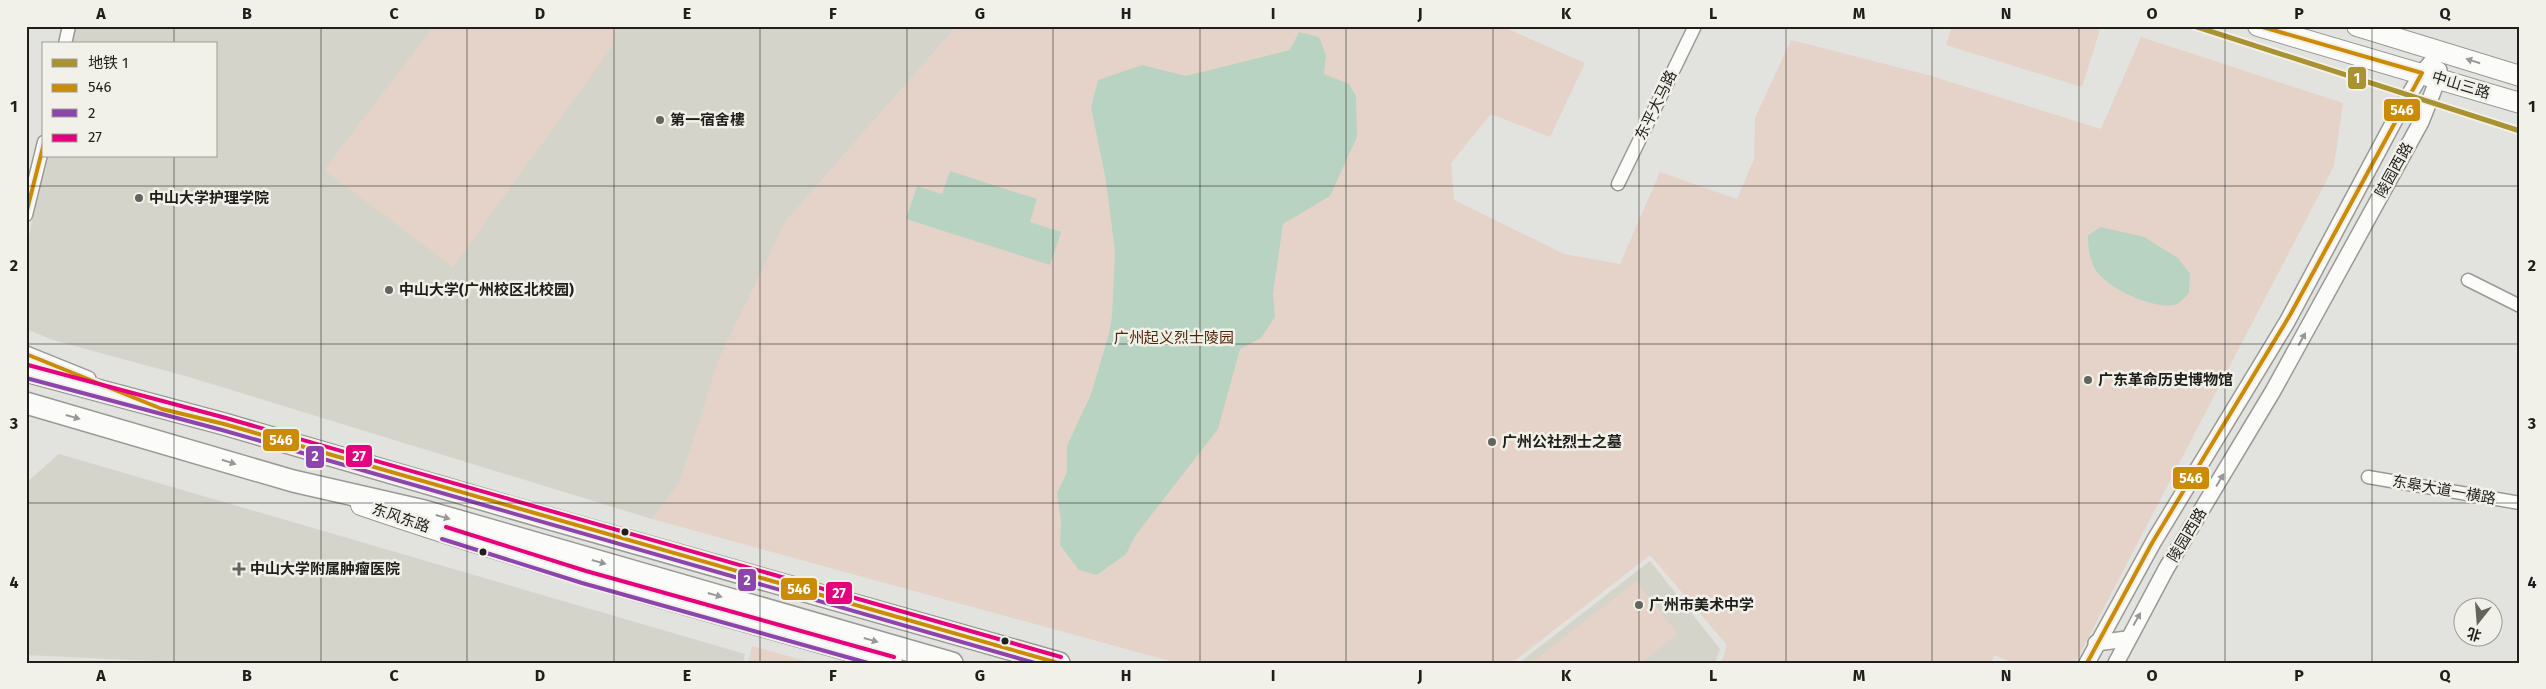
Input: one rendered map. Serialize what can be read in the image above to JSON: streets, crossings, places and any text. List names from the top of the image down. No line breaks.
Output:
{"streets":{"highway":["东风东路"],"main road":["中山三路"],"street":["东平大马路","陵园西路","东皋大道一横路"]},"crossings":[["中山三路","陵园西路"]],"parks":["广州起义烈士陵园"],"places":{"other":["第一宿舍樓","中山大学护理学院","中山大学(广州校区北校园)","广东革命历史博物馆","广州公社烈士之墓","广州市美术中学"],"health":["中山大学附属肿瘤医院"]},"lines":["metro line 1","transit line 546","transit line 27","transit line 2"],"legend":["地铁 1","546","2","27"],"north":"bottom","grid":{"columns":["A","B","C","D","E","F","G","H","I","J","K","L","M","N","O","P","Q"],"rows":["1","2","3","4"]}}
